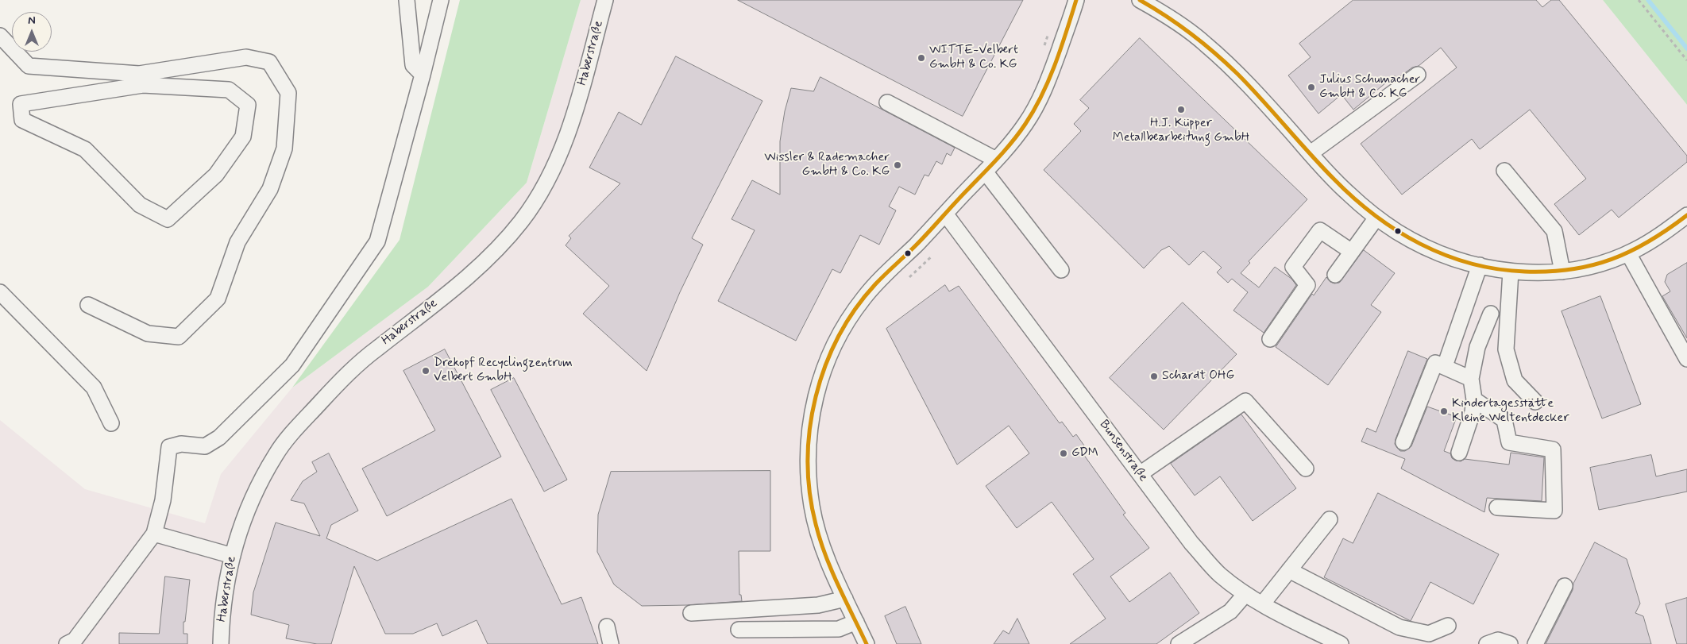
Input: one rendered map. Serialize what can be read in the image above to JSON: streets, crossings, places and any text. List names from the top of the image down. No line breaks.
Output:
{"streets":{"street":["Haberstraße","Bunsenstraße"]},"places":["WITTE-Velbert GmbH & Co. KG","Julius Schumacher GmbH & Co. KG","H.J. Küpper Metallbearbeitung GmbH","Wissler & Rademacher GmbH & Co. KG","Drekopf Recyclingzentrum Velbert GmbH","Schardt OHG","Kindertagesstätte Kleine Weltentdecker","GDM"],"north":"top"}
